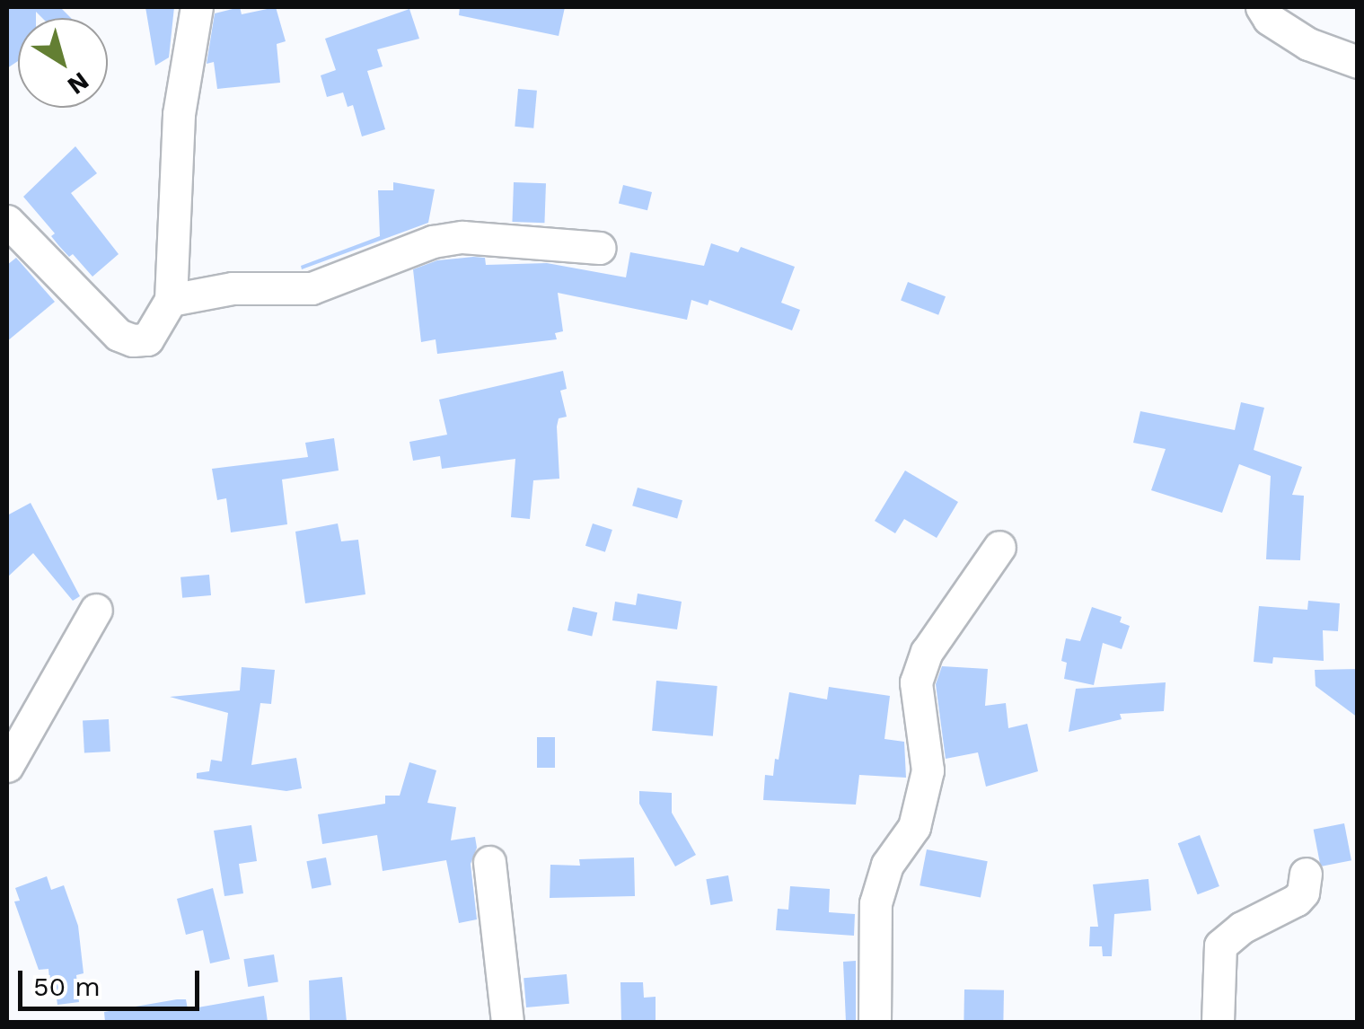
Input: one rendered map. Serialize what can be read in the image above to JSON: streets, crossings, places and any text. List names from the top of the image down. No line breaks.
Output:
{"scale_bar":"50 m","north":"bottom right"}
